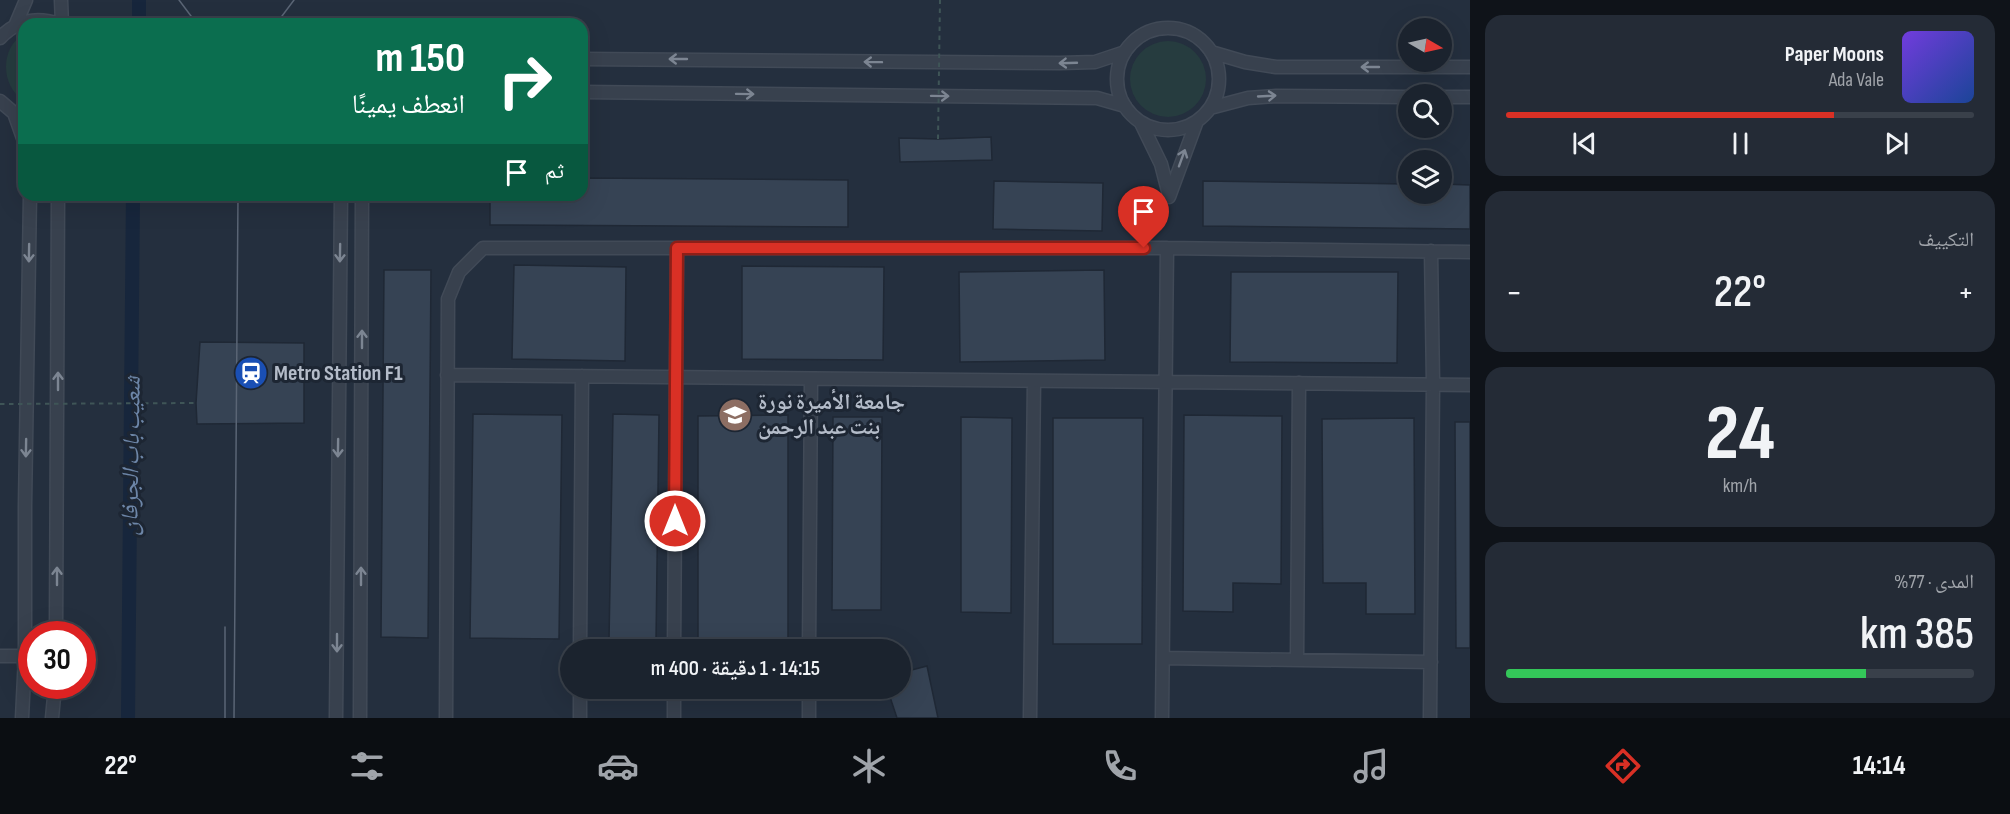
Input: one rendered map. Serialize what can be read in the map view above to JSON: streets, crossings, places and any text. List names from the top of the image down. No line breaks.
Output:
{"water":["شعيب باب الجرفان"],"places":{"station":["Metro Station F1"],"school or university":["جامعة الأميرة نورة بنت عبد الرحمن"]},"north":"right","page":{"turn":["150 m","انعطف يمينًا"],"song":["Paper Moons","Ada Vale"],"then":"ثم","tile":["التكييف",["24","km/h"],["المدى · 77%","385 km"]],"heat":["−","22°","+"],"limit":"30","trip":"14:15 · 1 دقيقة · 400 m","tabs":["14:14","22°"]}}
